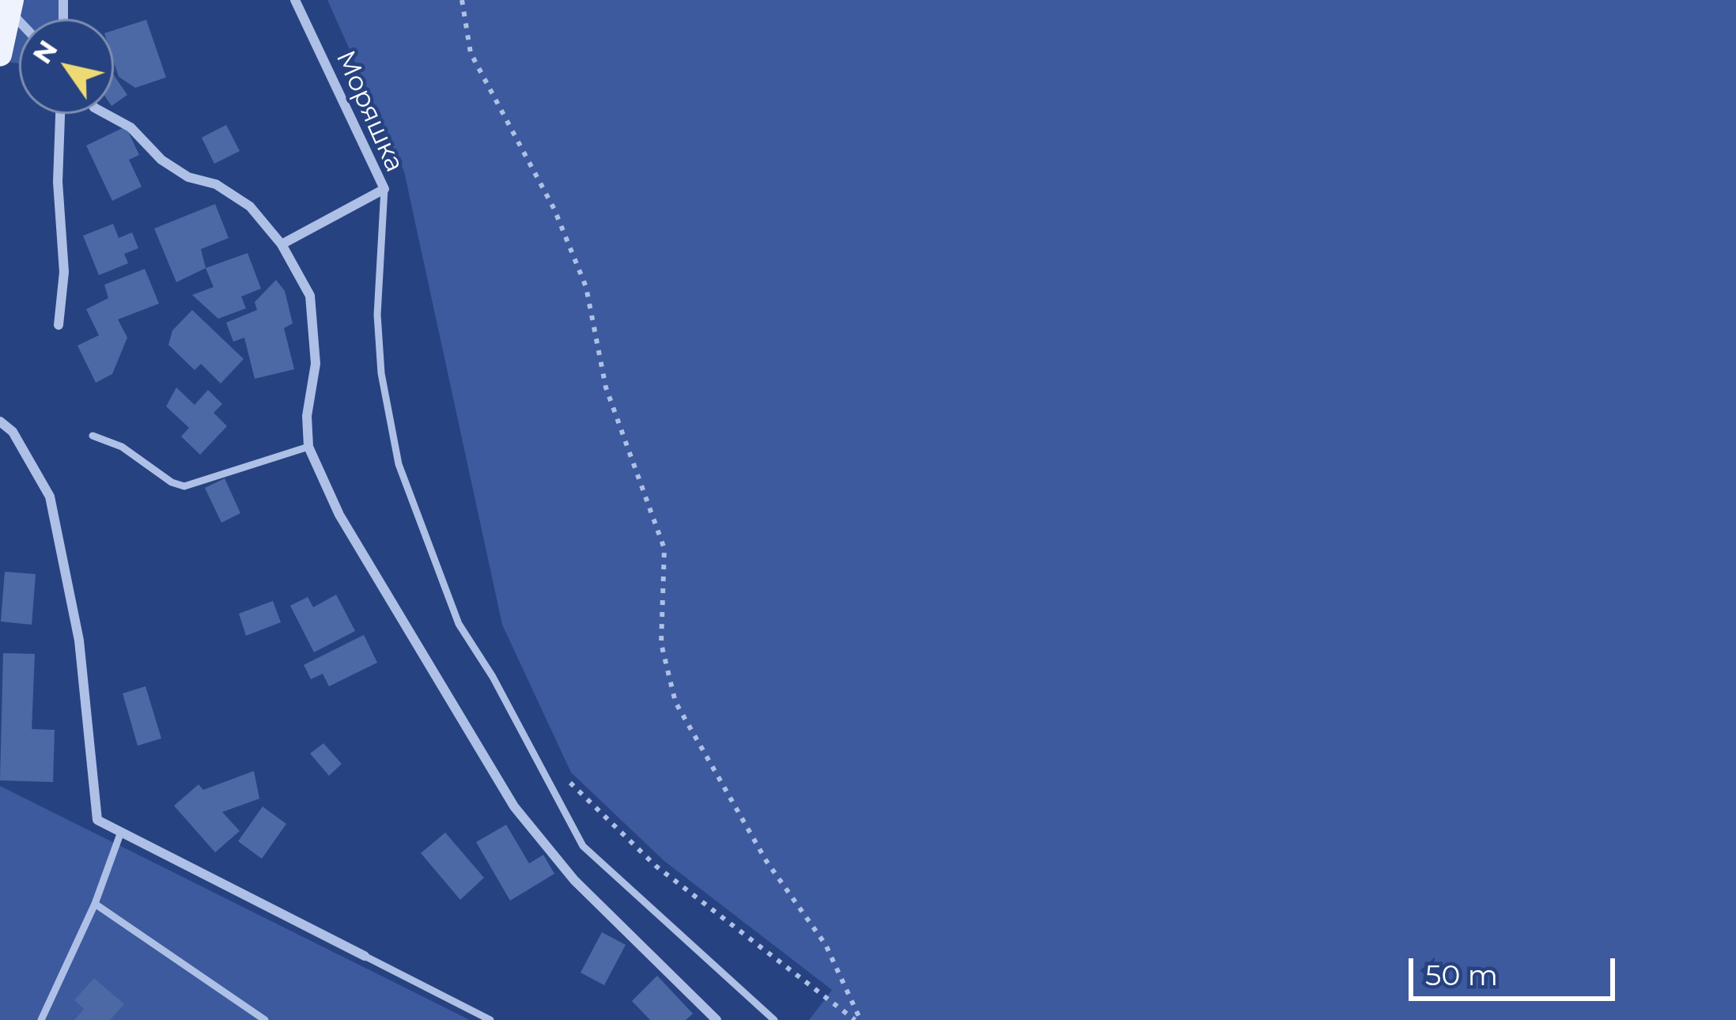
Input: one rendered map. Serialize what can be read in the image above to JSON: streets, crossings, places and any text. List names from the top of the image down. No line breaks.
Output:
{"streets":{"street":["Моряшка"]},"scale_bar":"50 m","north":"top left"}
